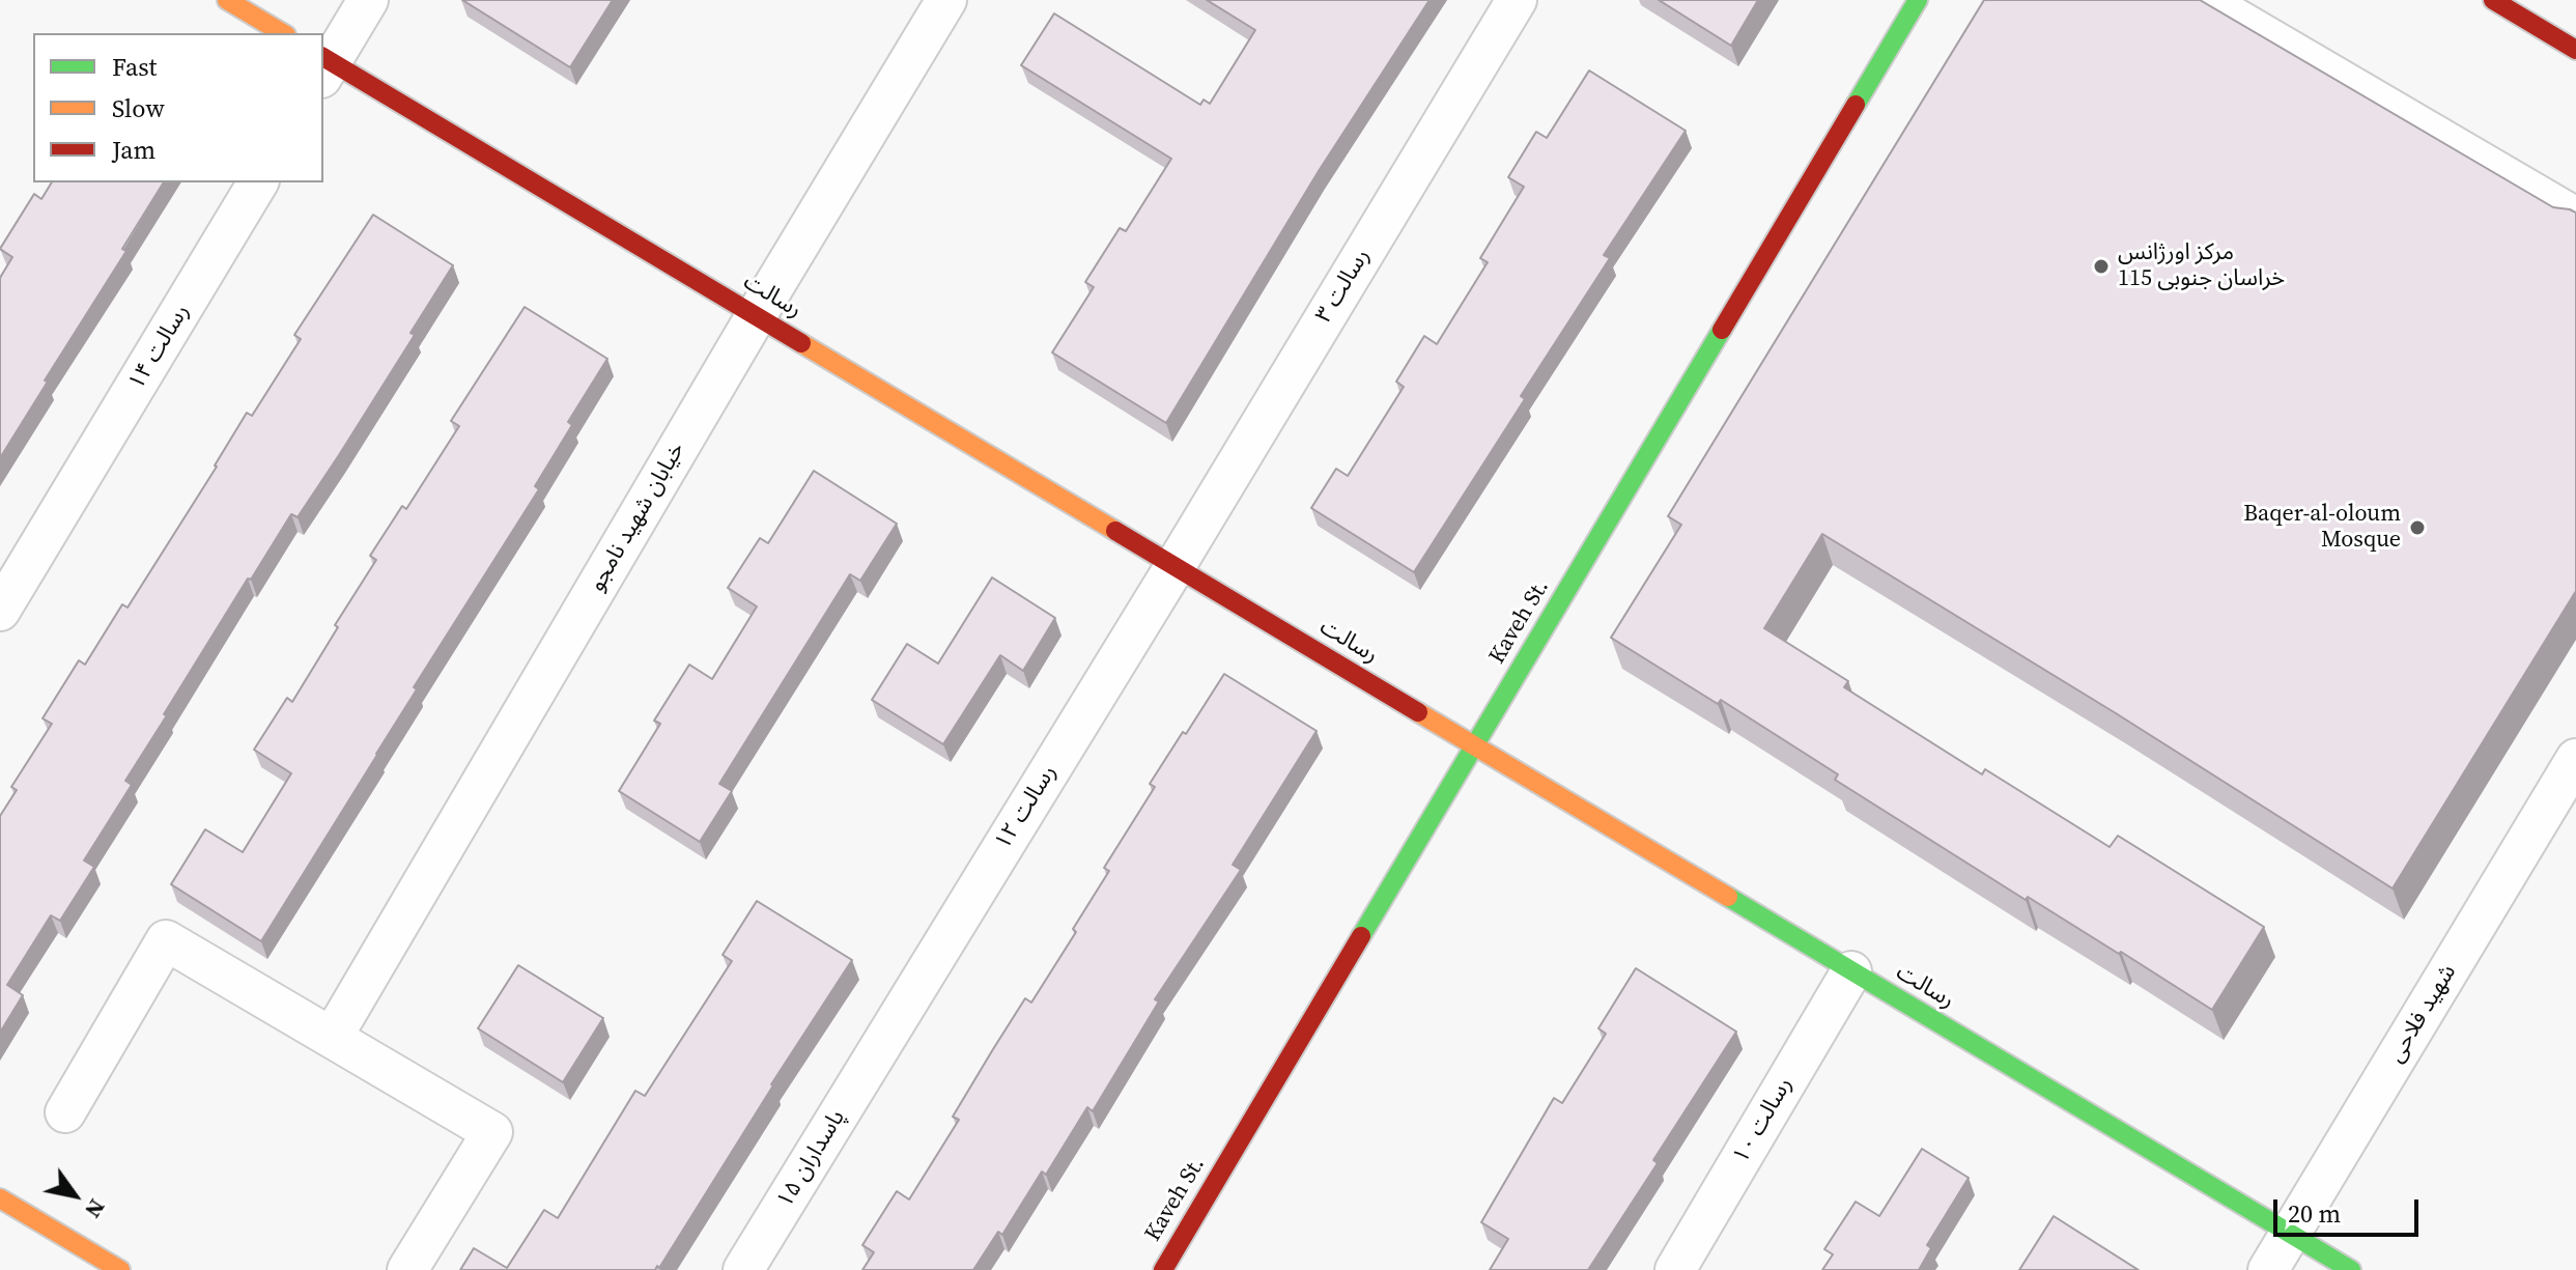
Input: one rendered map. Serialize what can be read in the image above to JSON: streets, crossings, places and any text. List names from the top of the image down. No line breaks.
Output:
{"streets":{"street":["رسالت ۳","رسالت","رسالت ۱۴","خیابان شهید نامجو","Kaveh St.","رسالت ۱۲","شهید فلاحی","رسالت ۱۰","پاسداران ۱۵"]},"crossings":[["رسالت ۳","رسالت"],["رسالت ۳","رسالت ۱۲"],["رسالت","خیابان شهید نامجو"],["رسالت","Kaveh St."],["رسالت","رسالت ۱۲"],["رسالت","شهید فلاحی"],["رسالت","رسالت ۱۰"],["رسالت ۱۲","پاسداران ۱۵"]],"places":["مرکز اورژانس 115 خراسان جنوبی","Baqer-al-oloum Mosque"],"legend":["Fast","Slow","Jam"],"scale_bar":"20 m","north":"bottom right"}
